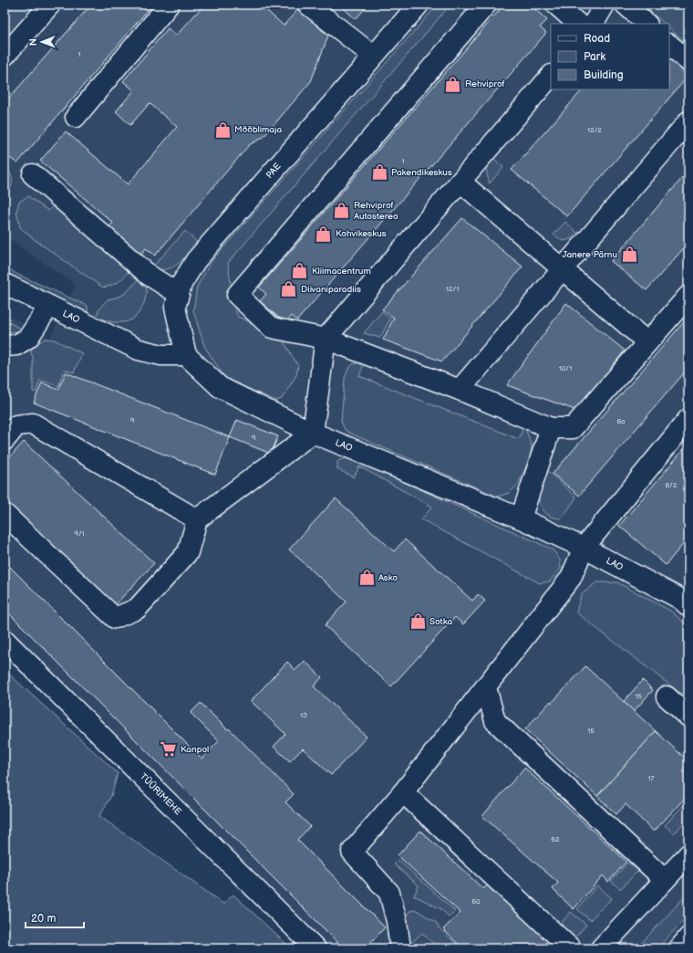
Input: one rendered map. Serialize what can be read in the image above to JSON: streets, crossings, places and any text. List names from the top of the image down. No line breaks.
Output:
{"streets":{"street":["PAE","LAO","TÜÜRIMEHE"]},"crossings":[["PAE","LAO"]],"places":{"shop":["Rehviprof","Mööblimaja","Pakendikeskus","Rehviprof Autostereo","Kohvikeskus","Janere Pärnu","Kliimacentrum","Diivaniparadiis","Asko","Sotka"],"supermarket":["Kanpol"]},"house_numbers":["1","12/2","1","12/1","10/1","9","8a","9","8/2","9/1","15","13","15","17","62","60"],"legend":["Road","Park","Building"],"scale_bar":"20 m","north":"left"}
